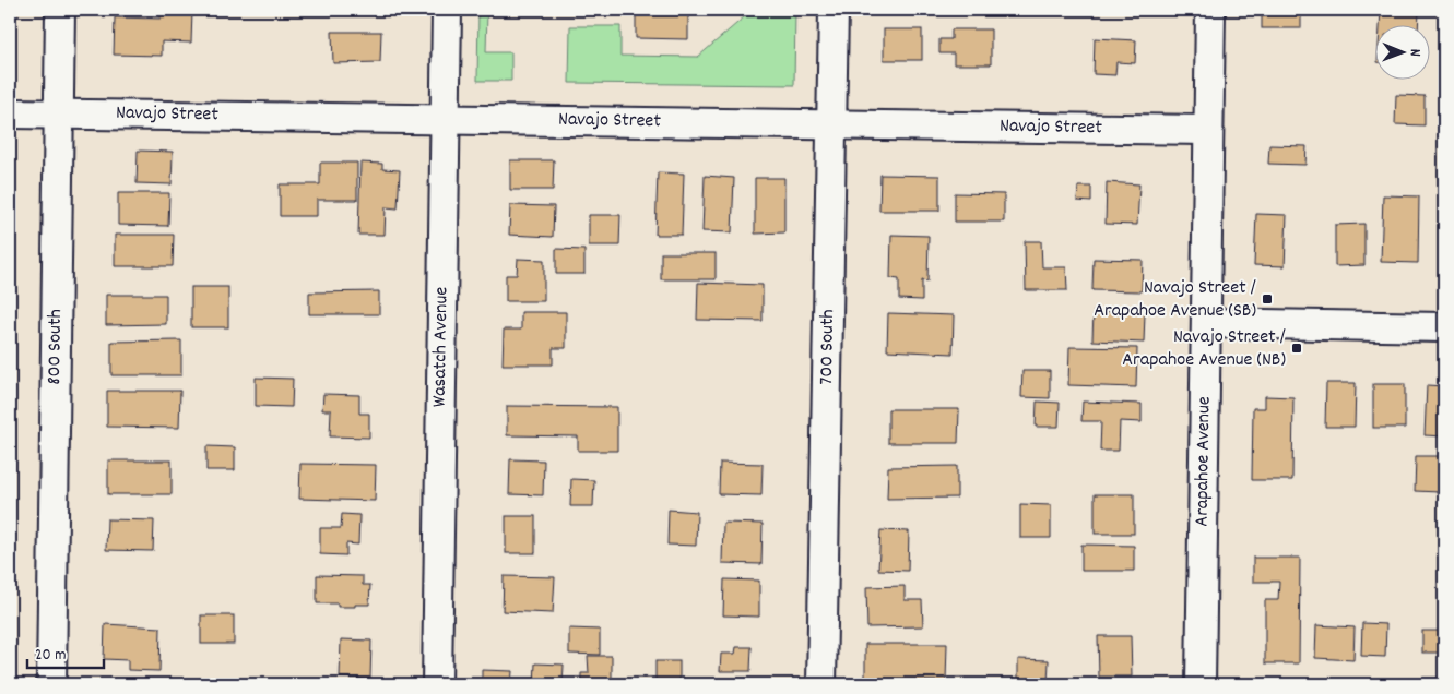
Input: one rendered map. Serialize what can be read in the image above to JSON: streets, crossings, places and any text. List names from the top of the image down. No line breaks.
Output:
{"streets":{"street":["Navajo Street","800 South","Wasatch Avenue","700 South","Arapahoe Avenue"]},"crossings":[["Navajo Street","800 South"],["Navajo Street","Wasatch Avenue"],["Navajo Street","700 South"],["Navajo Street","Arapahoe Avenue"]],"places":{"transit":["Navajo Street / Arapahoe Avenue (SB)","Navajo Street / Arapahoe Avenue (NB)"]},"scale_bar":"20 m","north":"right"}
